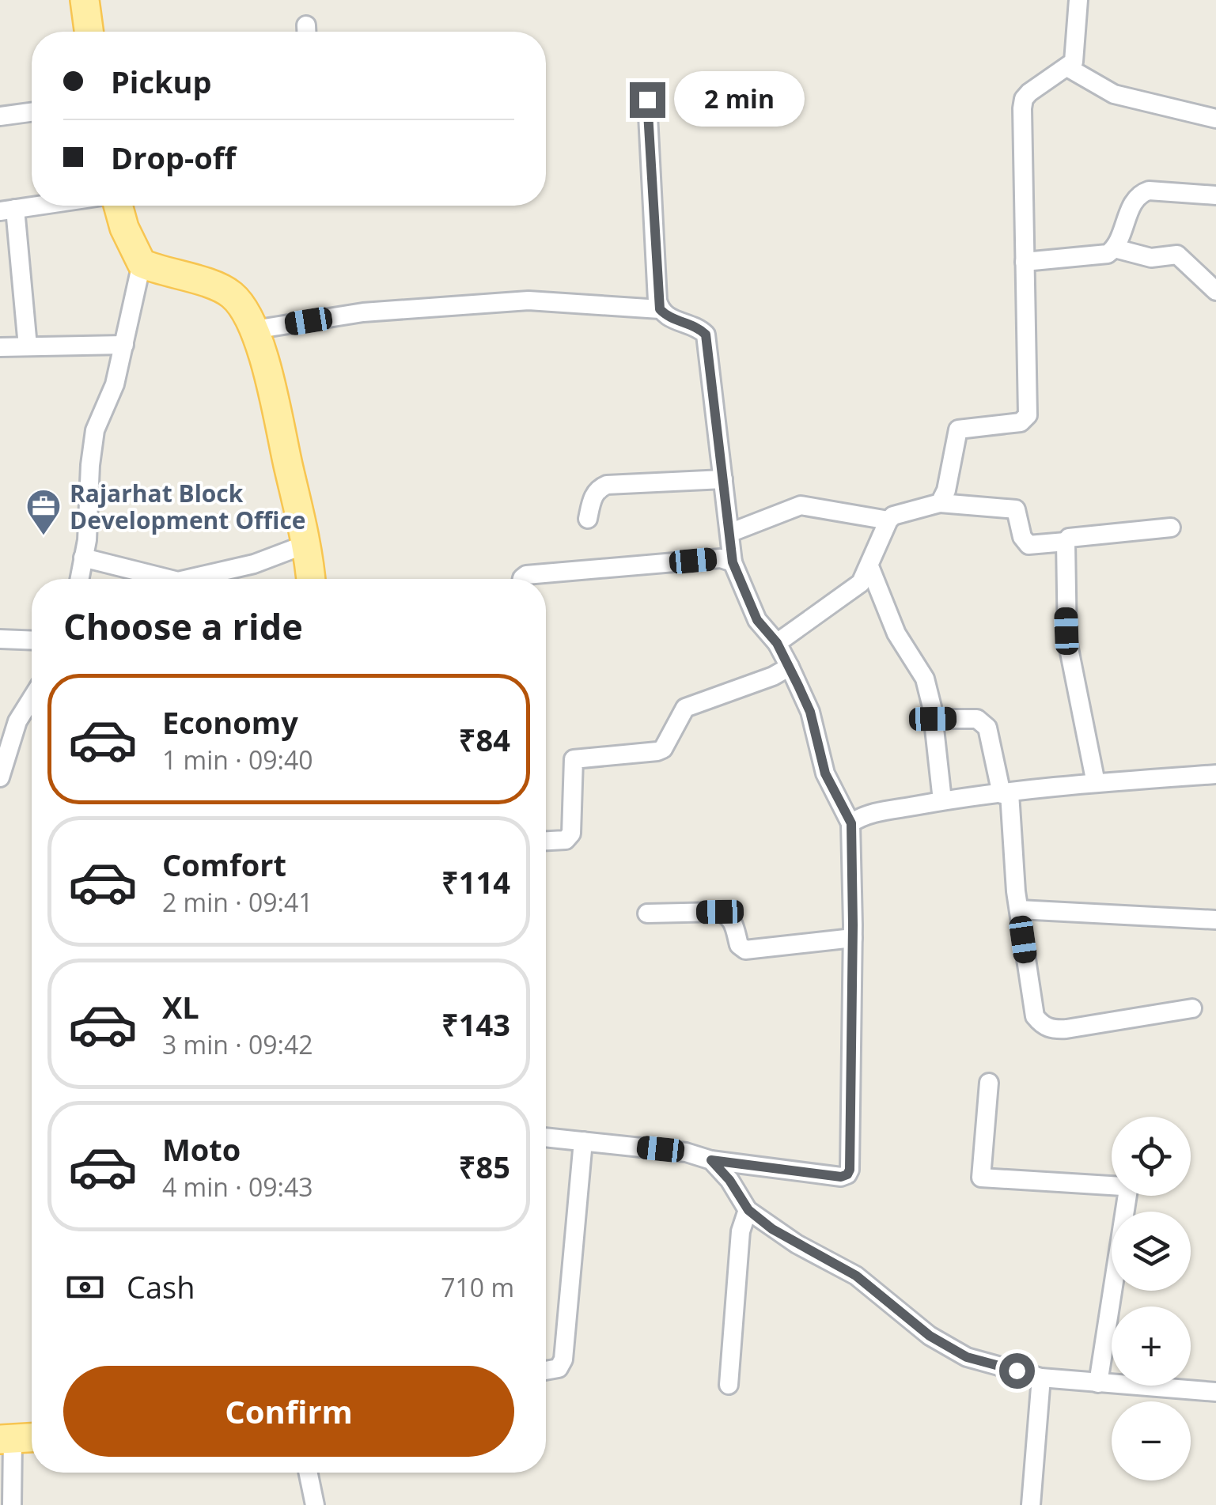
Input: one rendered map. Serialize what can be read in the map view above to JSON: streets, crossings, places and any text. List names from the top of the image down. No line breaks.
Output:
{"places":{"office":["Rajarhat Block Development Office"]},"page":{"banner":["Pickup","Drop-off"],"bubble":"2 min","heading":"Choose a ride","list":[{"name":"Economy","note":"1 min · 09:40","value":"₹84"},{"name":"Comfort","note":"2 min · 09:41","value":"₹114"},{"name":"XL","note":"3 min · 09:42","value":"₹143"},{"name":"Moto","note":"4 min · 09:43","value":"₹85"}],"map_buttons":["+","−"],"pay":["Cash","710 m"],"buttons":"Confirm"}}
